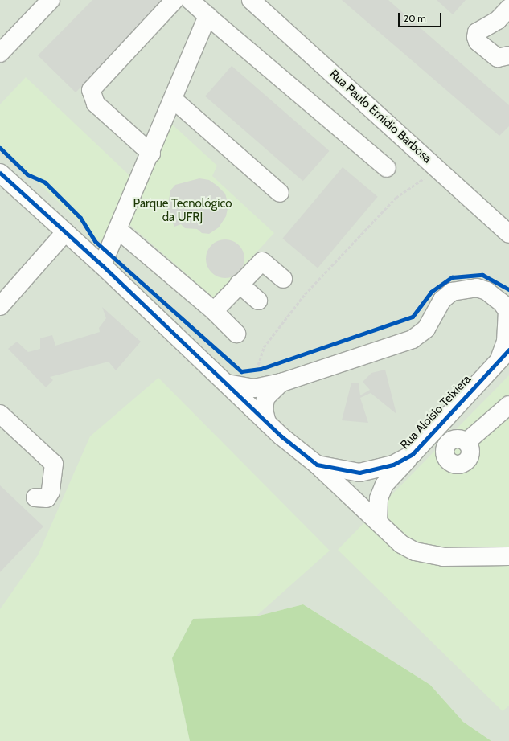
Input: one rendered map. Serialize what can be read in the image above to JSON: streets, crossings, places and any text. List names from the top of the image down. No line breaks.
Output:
{"streets":{"street":["Rua Paulo Emídio Barbosa","Rua Aloísio Teixiera"]},"parks":["Parque Tecnológico da UFRJ"],"scale_bar":"20 m"}
